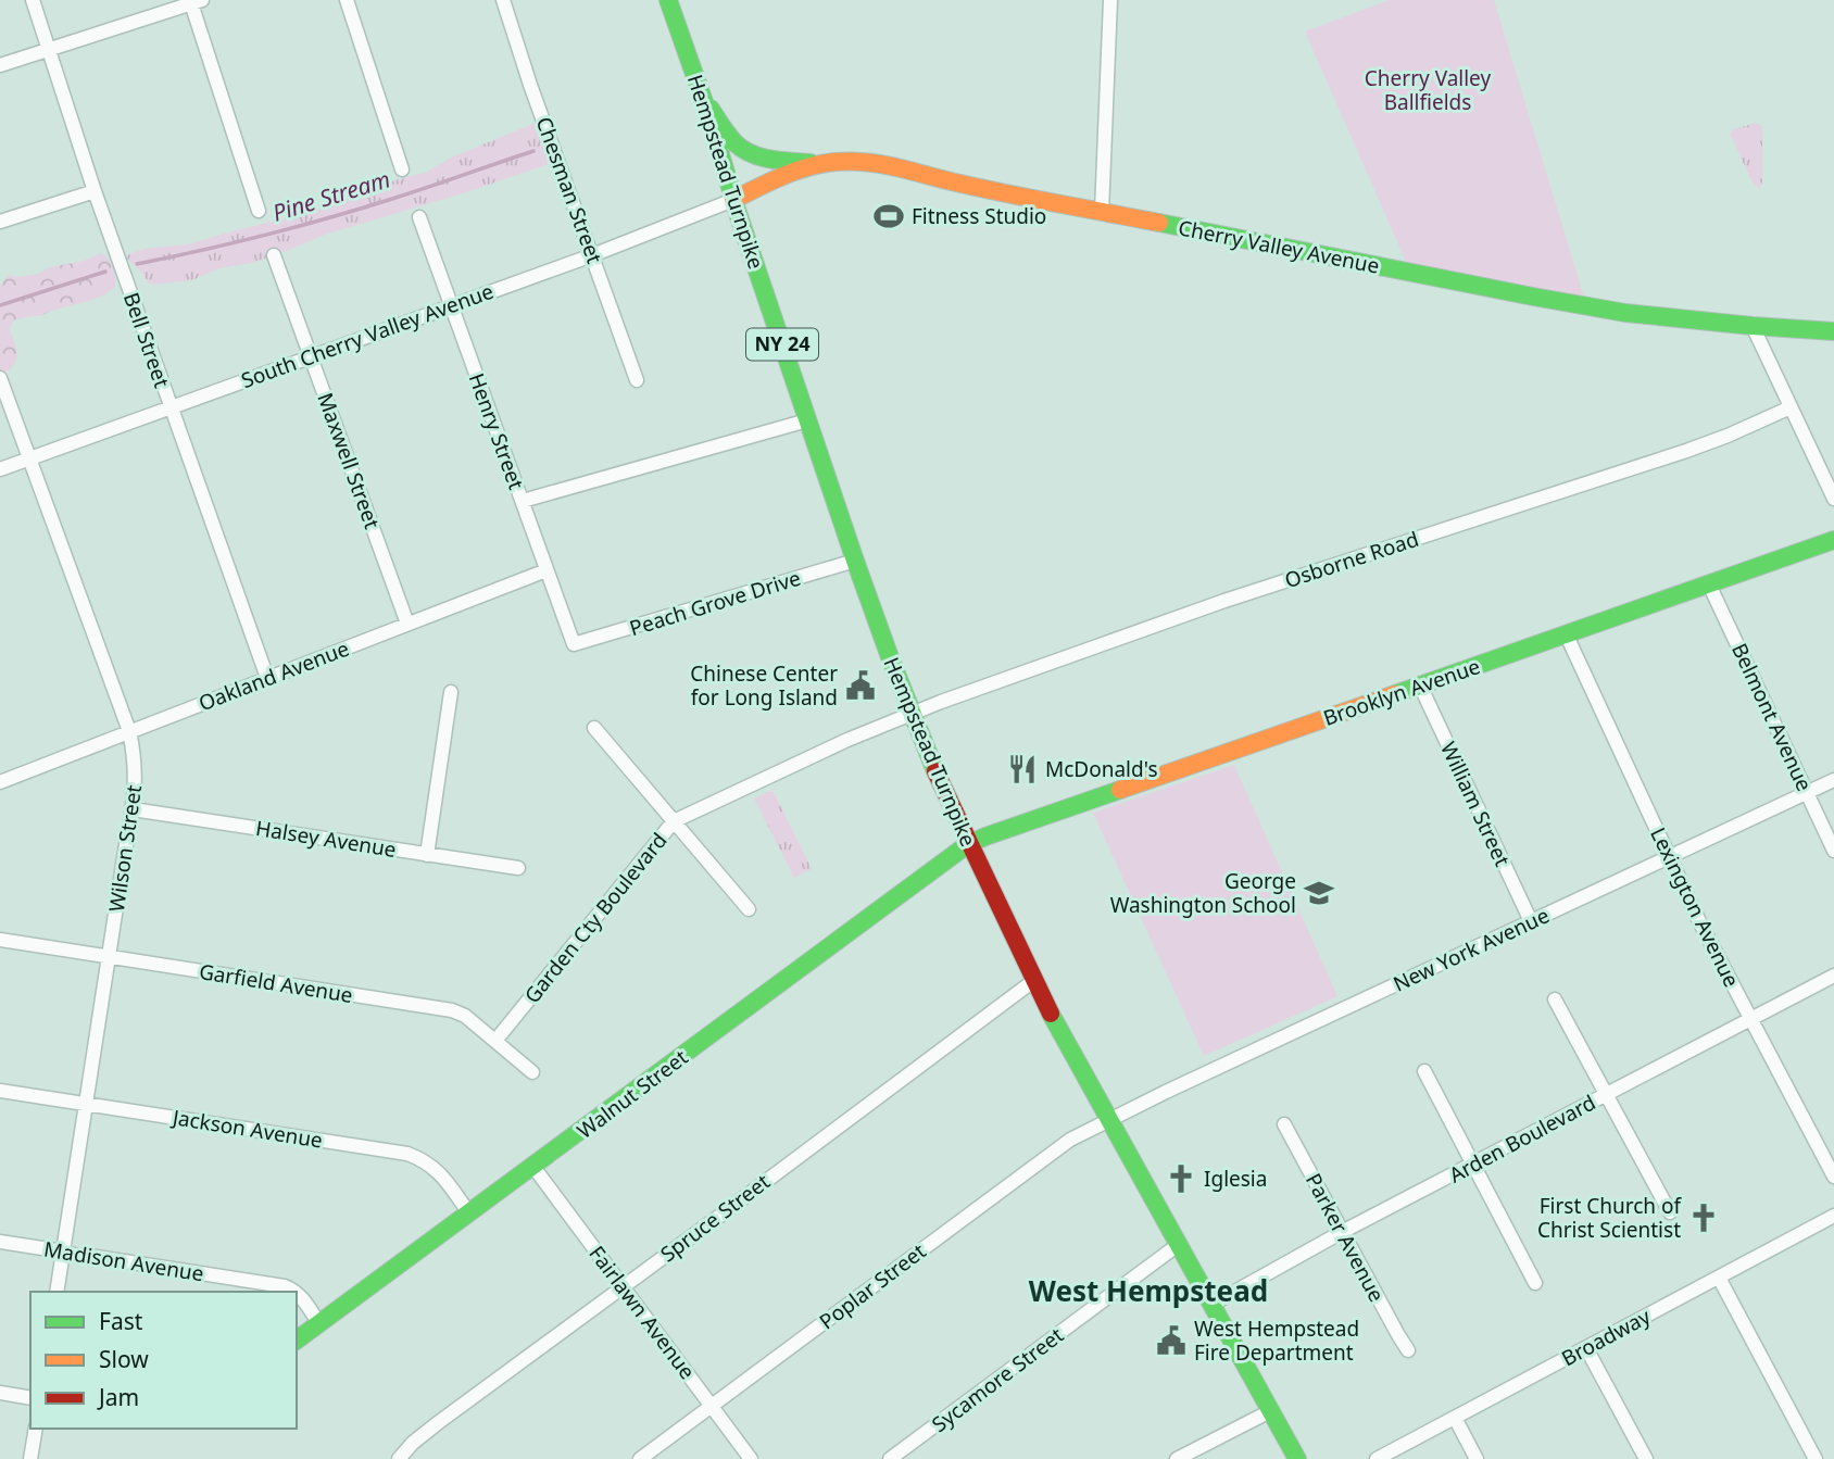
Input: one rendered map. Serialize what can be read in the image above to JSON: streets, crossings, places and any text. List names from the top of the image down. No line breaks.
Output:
{"streets":{"street":["Hempstead Turnpike","Chesman Street","Cherry Valley Avenue","South Cherry Valley Avenue","Bell Street","NY 24","Henry Street","Maxwell Street","Osborne Road","Peach Grove Drive","Oakland Avenue","Brooklyn Avenue","Belmont Avenue","William Street","Halsey Avenue","Wilson Street","Lexington Avenue","Garden Cty Boulevard","New York Avenue","Garfield Avenue","Walnut Street","Jackson Avenue","Arden Boulevard","Spruce Street","Parker Avenue","Madison Avenue","Poplar Street","Fairlawn Avenue","Broadway","Sycamore Street"]},"crossings":[["Hempstead Turnpike","Cherry Valley Avenue"],["Hempstead Turnpike","South Cherry Valley Avenue"],["Hempstead Turnpike","Osborne Road"],["Hempstead Turnpike","Peach Grove Drive"],["Hempstead Turnpike","Brooklyn Avenue"],["Hempstead Turnpike","Garden Cty Boulevard"],["Hempstead Turnpike","New York Avenue"],["Hempstead Turnpike","Walnut Street"],["Hempstead Turnpike","Arden Boulevard"],["Hempstead Turnpike","Spruce Street"],["Hempstead Turnpike","Poplar Street"],["Hempstead Turnpike","Sycamore Street"],["Chesman Street","South Cherry Valley Avenue"],["Cherry Valley Avenue","South Cherry Valley Avenue"],["South Cherry Valley Avenue","Bell Street"],["South Cherry Valley Avenue","Henry Street"],["South Cherry Valley Avenue","Maxwell Street"],["South Cherry Valley Avenue","Wilson Street"],["Bell Street","Oakland Avenue"],["Henry Street","Peach Grove Drive"],["Henry Street","Oakland Avenue"],["Maxwell Street","Oakland Avenue"],["Osborne Road","Garden Cty Boulevard"],["Oakland Avenue","Wilson Street"],["Brooklyn Avenue","Belmont Avenue"],["Brooklyn Avenue","William Street"],["Brooklyn Avenue","Lexington Avenue"],["Brooklyn Avenue","Walnut Street"],["Belmont Avenue","New York Avenue"],["William Street","New York Avenue"],["Halsey Avenue","Wilson Street"],["Wilson Street","Garfield Avenue"],["Wilson Street","Jackson Avenue"],["Wilson Street","Madison Avenue"],["Lexington Avenue","New York Avenue"],["Lexington Avenue","Arden Boulevard"],["Garden Cty Boulevard","Garfield Avenue"],["New York Avenue","Poplar Street"],["Walnut Street","Jackson Avenue"],["Walnut Street","Madison Avenue"],["Walnut Street","Fairlawn Avenue"],["Arden Boulevard","Parker Avenue"],["Spruce Street","Fairlawn Avenue"],["Poplar Street","Fairlawn Avenue"]],"districts":["West Hempstead"],"water":["Pine Stream"],"parks":["Cherry Valley Ballfields"],"places":{"sports":["Fitness Studio"],"public building":["Chinese Center for Long Island","West Hempstead Fire Department"],"restaurant":["McDonald's"],"school or university":["George Washington School"],"church":["Iglesia","First Church of Christ Scientist"]},"legend":["Fast","Slow","Jam"]}
